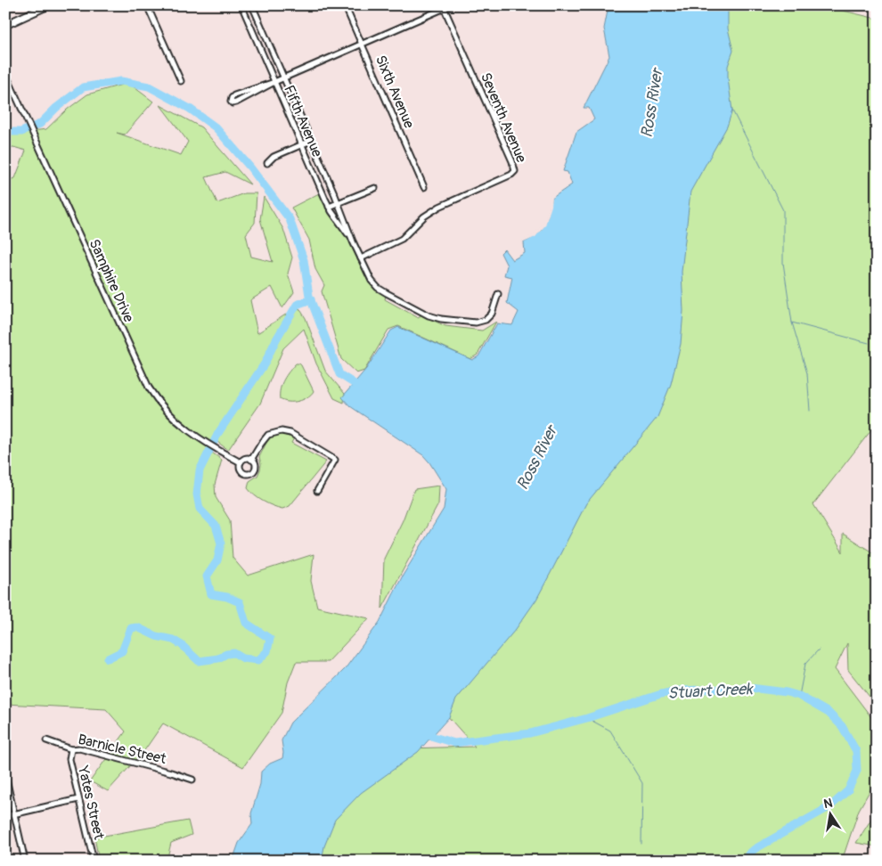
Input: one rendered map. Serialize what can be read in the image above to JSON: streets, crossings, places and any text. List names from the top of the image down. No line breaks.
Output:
{"streets":{"street":["Sixth Avenue","Seventh Avenue","Fifth Avenue","Samphire Drive","Barnicle Street","Yates Street"]},"crossings":[["Seventh Avenue","Fifth Avenue"],["Barnicle Street","Yates Street"]],"water":["Ross River","Stuart Creek"],"north":"top"}
